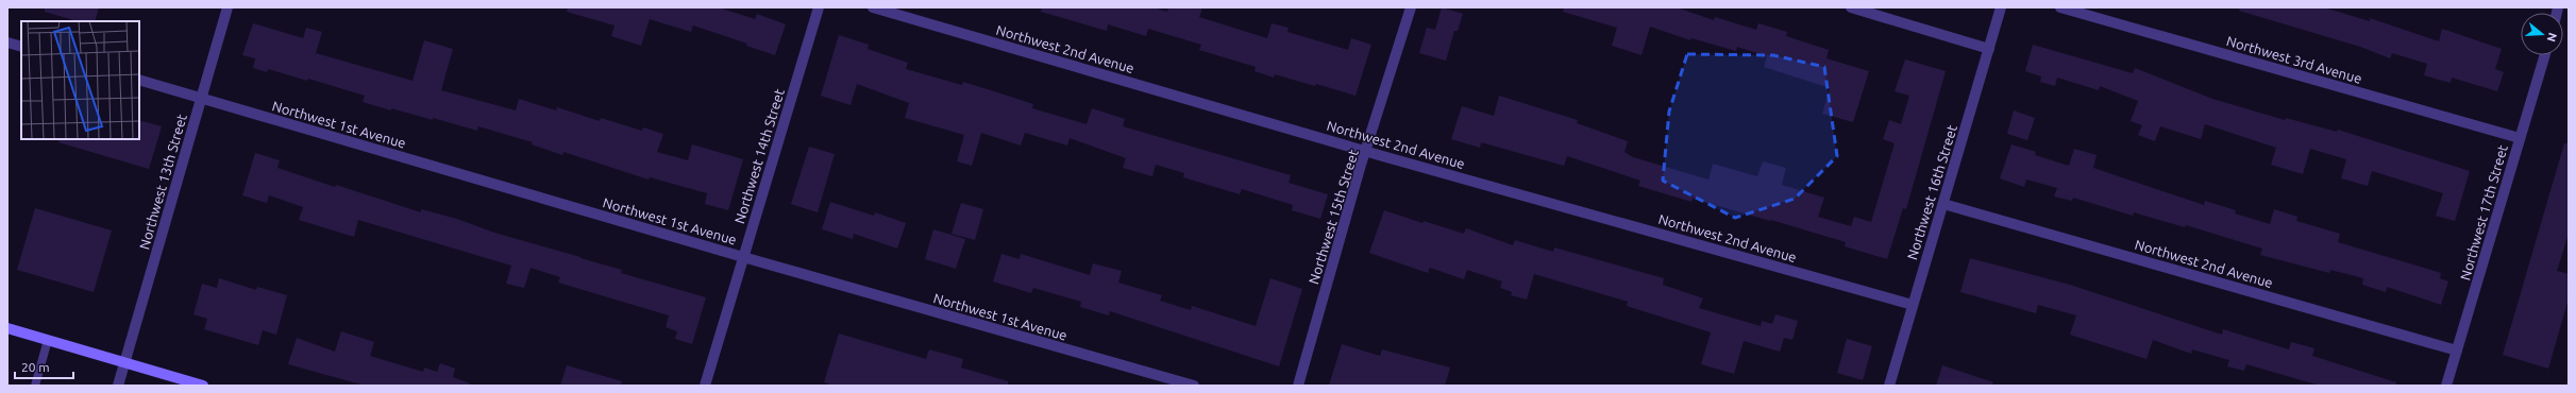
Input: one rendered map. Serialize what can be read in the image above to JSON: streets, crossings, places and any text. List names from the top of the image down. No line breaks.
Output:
{"streets":{"street":["Northwest 2nd Avenue","Northwest 3rd Avenue","Northwest 1st Avenue","Northwest 14th Street","Northwest 13th Street","Northwest 16th Street","Northwest 17th Street","Northwest 15th Street"]},"crossings":[["Northwest 2nd Avenue","Northwest 16th Street"],["Northwest 2nd Avenue","Northwest 17th Street"],["Northwest 2nd Avenue","Northwest 15th Street"],["Northwest 3rd Avenue","Northwest 17th Street"],["Northwest 1st Avenue","Northwest 14th Street"],["Northwest 1st Avenue","Northwest 13th Street"]],"scale_bar":"20 m","north":"right"}
